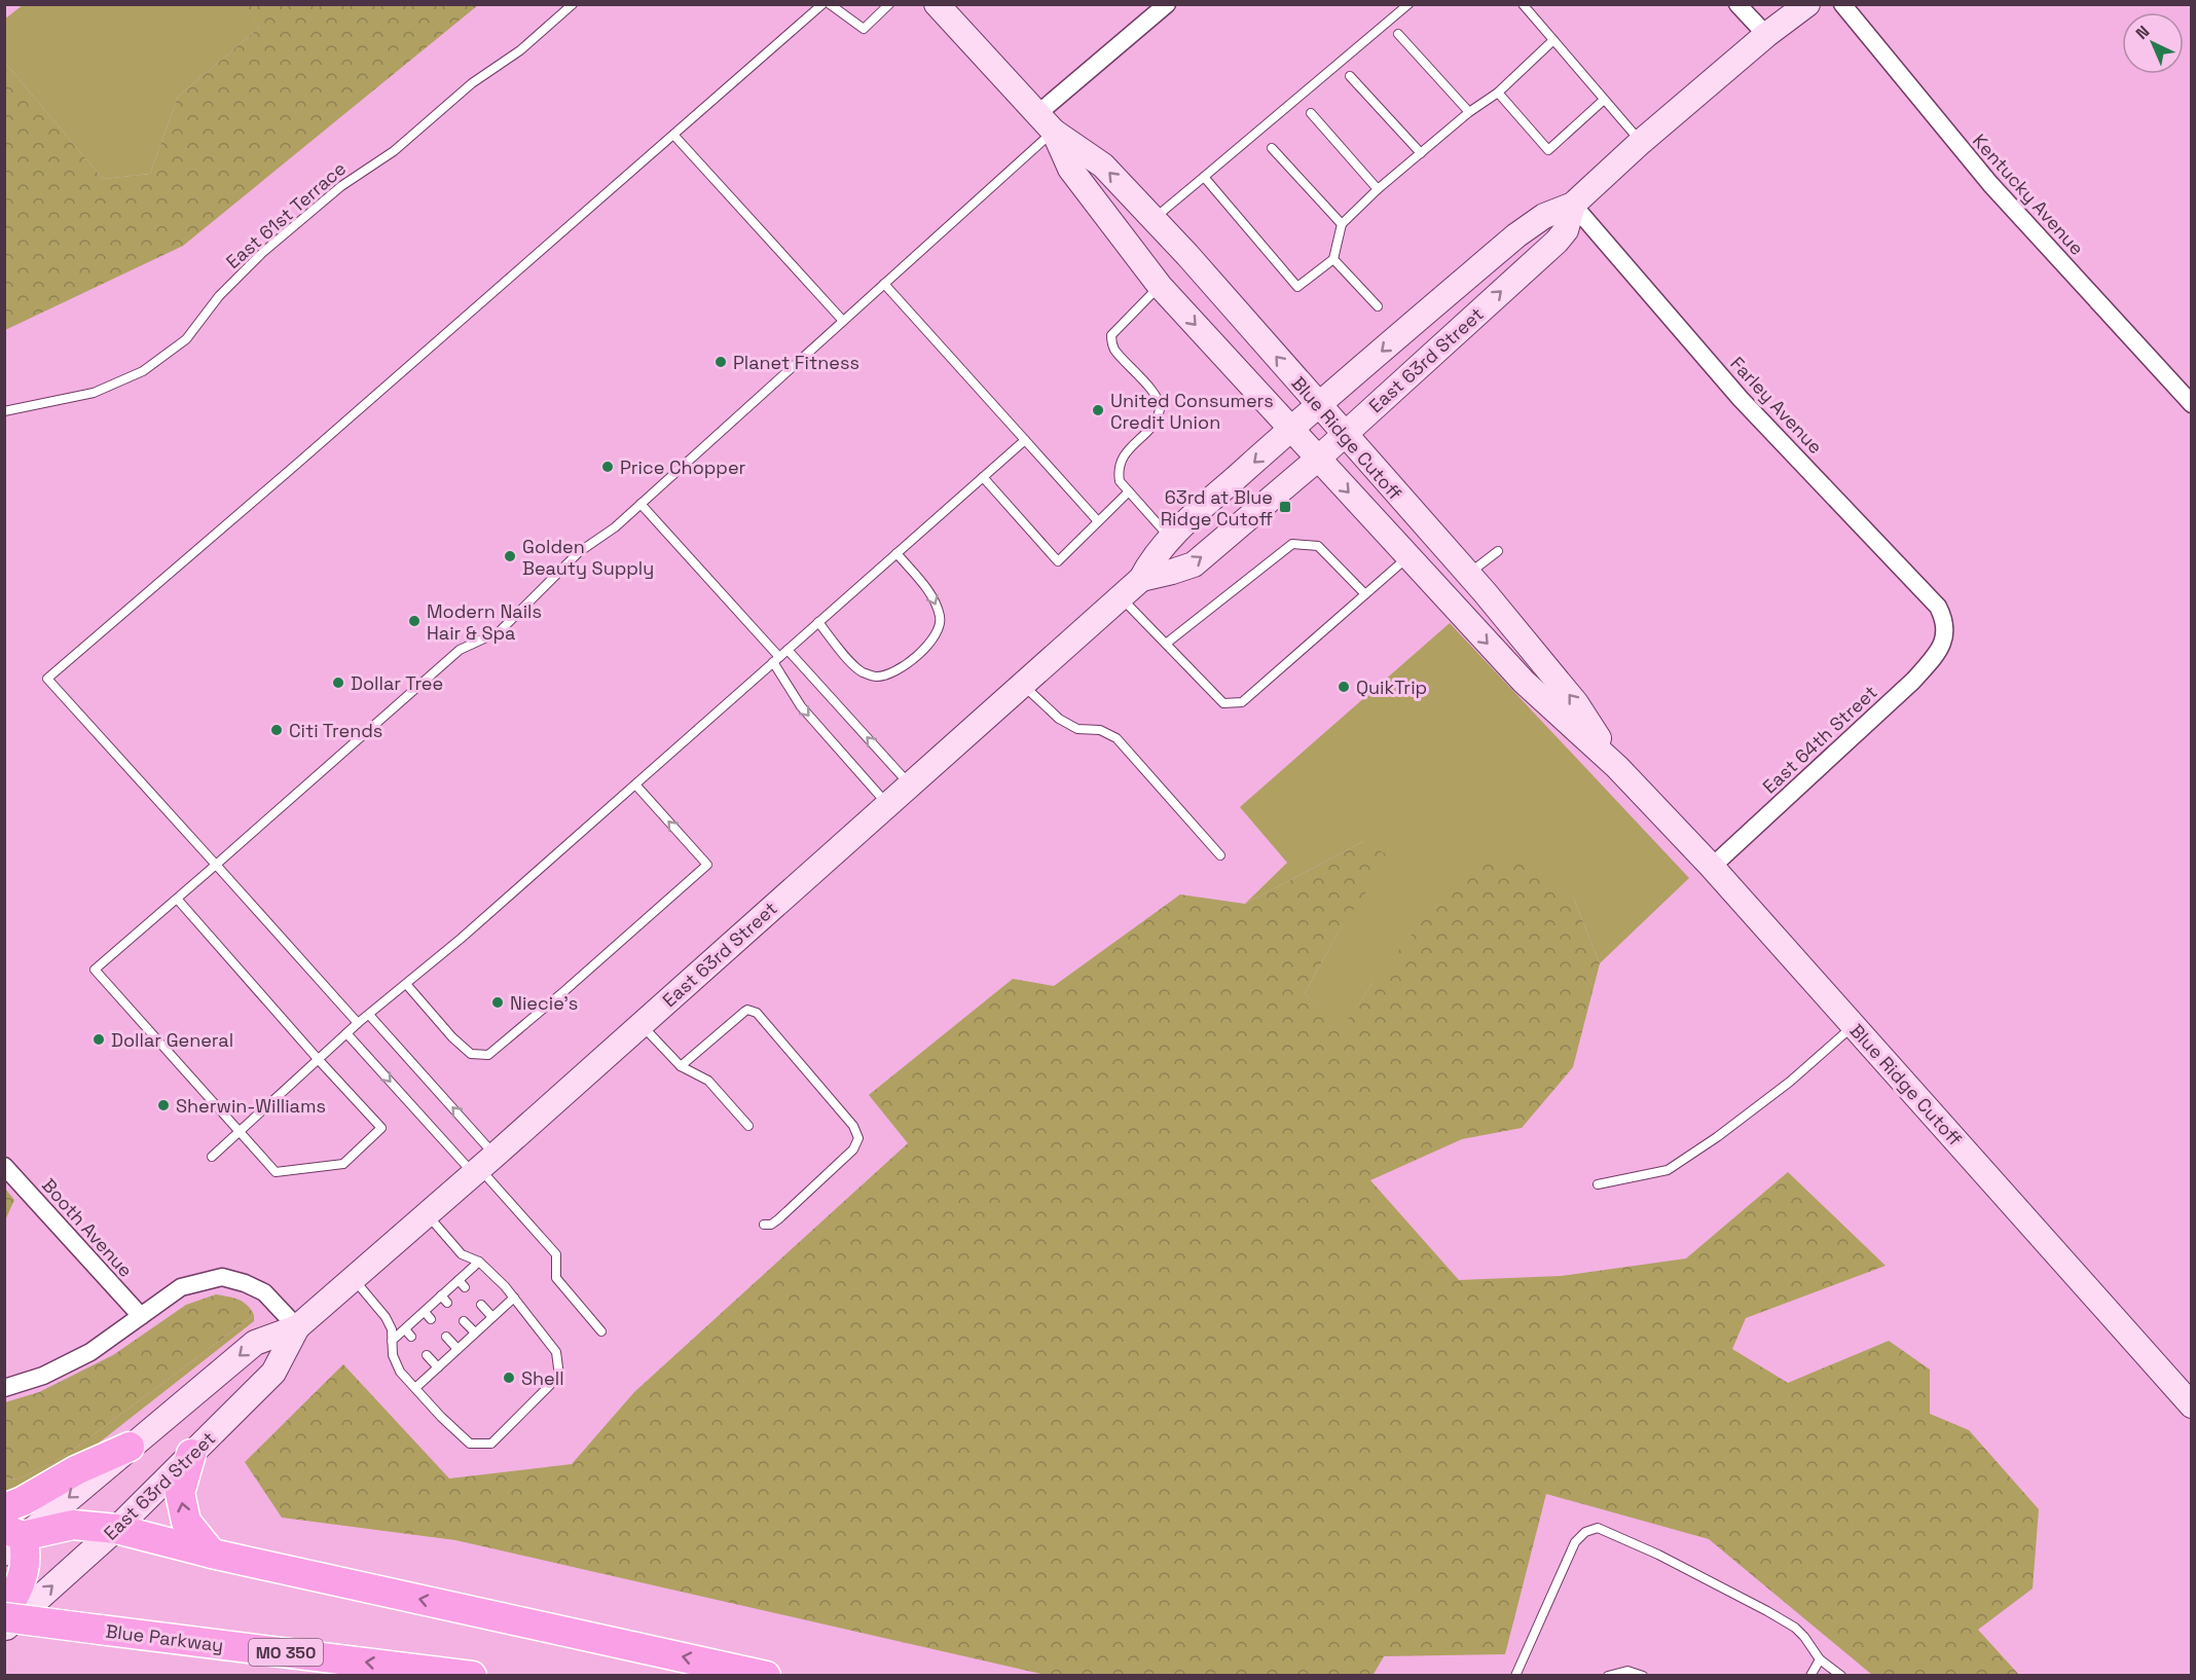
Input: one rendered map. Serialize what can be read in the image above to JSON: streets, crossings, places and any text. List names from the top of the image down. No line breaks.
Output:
{"streets":{"highway":["Blue Parkway","MO 350"],"main road":["East 63rd Street","Blue Ridge Cutoff"],"street":["Kentucky Avenue","Farley Avenue","East 64th Street","Booth Avenue"],"lane":["East 61st Terrace"]},"crossings":[["East 63rd Street","Farley Avenue"],["East 63rd Street","Blue Ridge Cutoff"],["Farley Avenue","East 64th Street"],["Blue Ridge Cutoff","East 64th Street"]],"places":{"other":["Planet Fitness","United Consumers Credit Union","Price Chopper","Golden Beauty Supply","Modern Nails Hair & Spa","Dollar Tree","QuikTrip","Citi Trends","Niecie's","Dollar General","Sherwin-Williams","Shell"],"transit":["63rd at Blue Ridge Cutoff"]},"north":"top left"}
